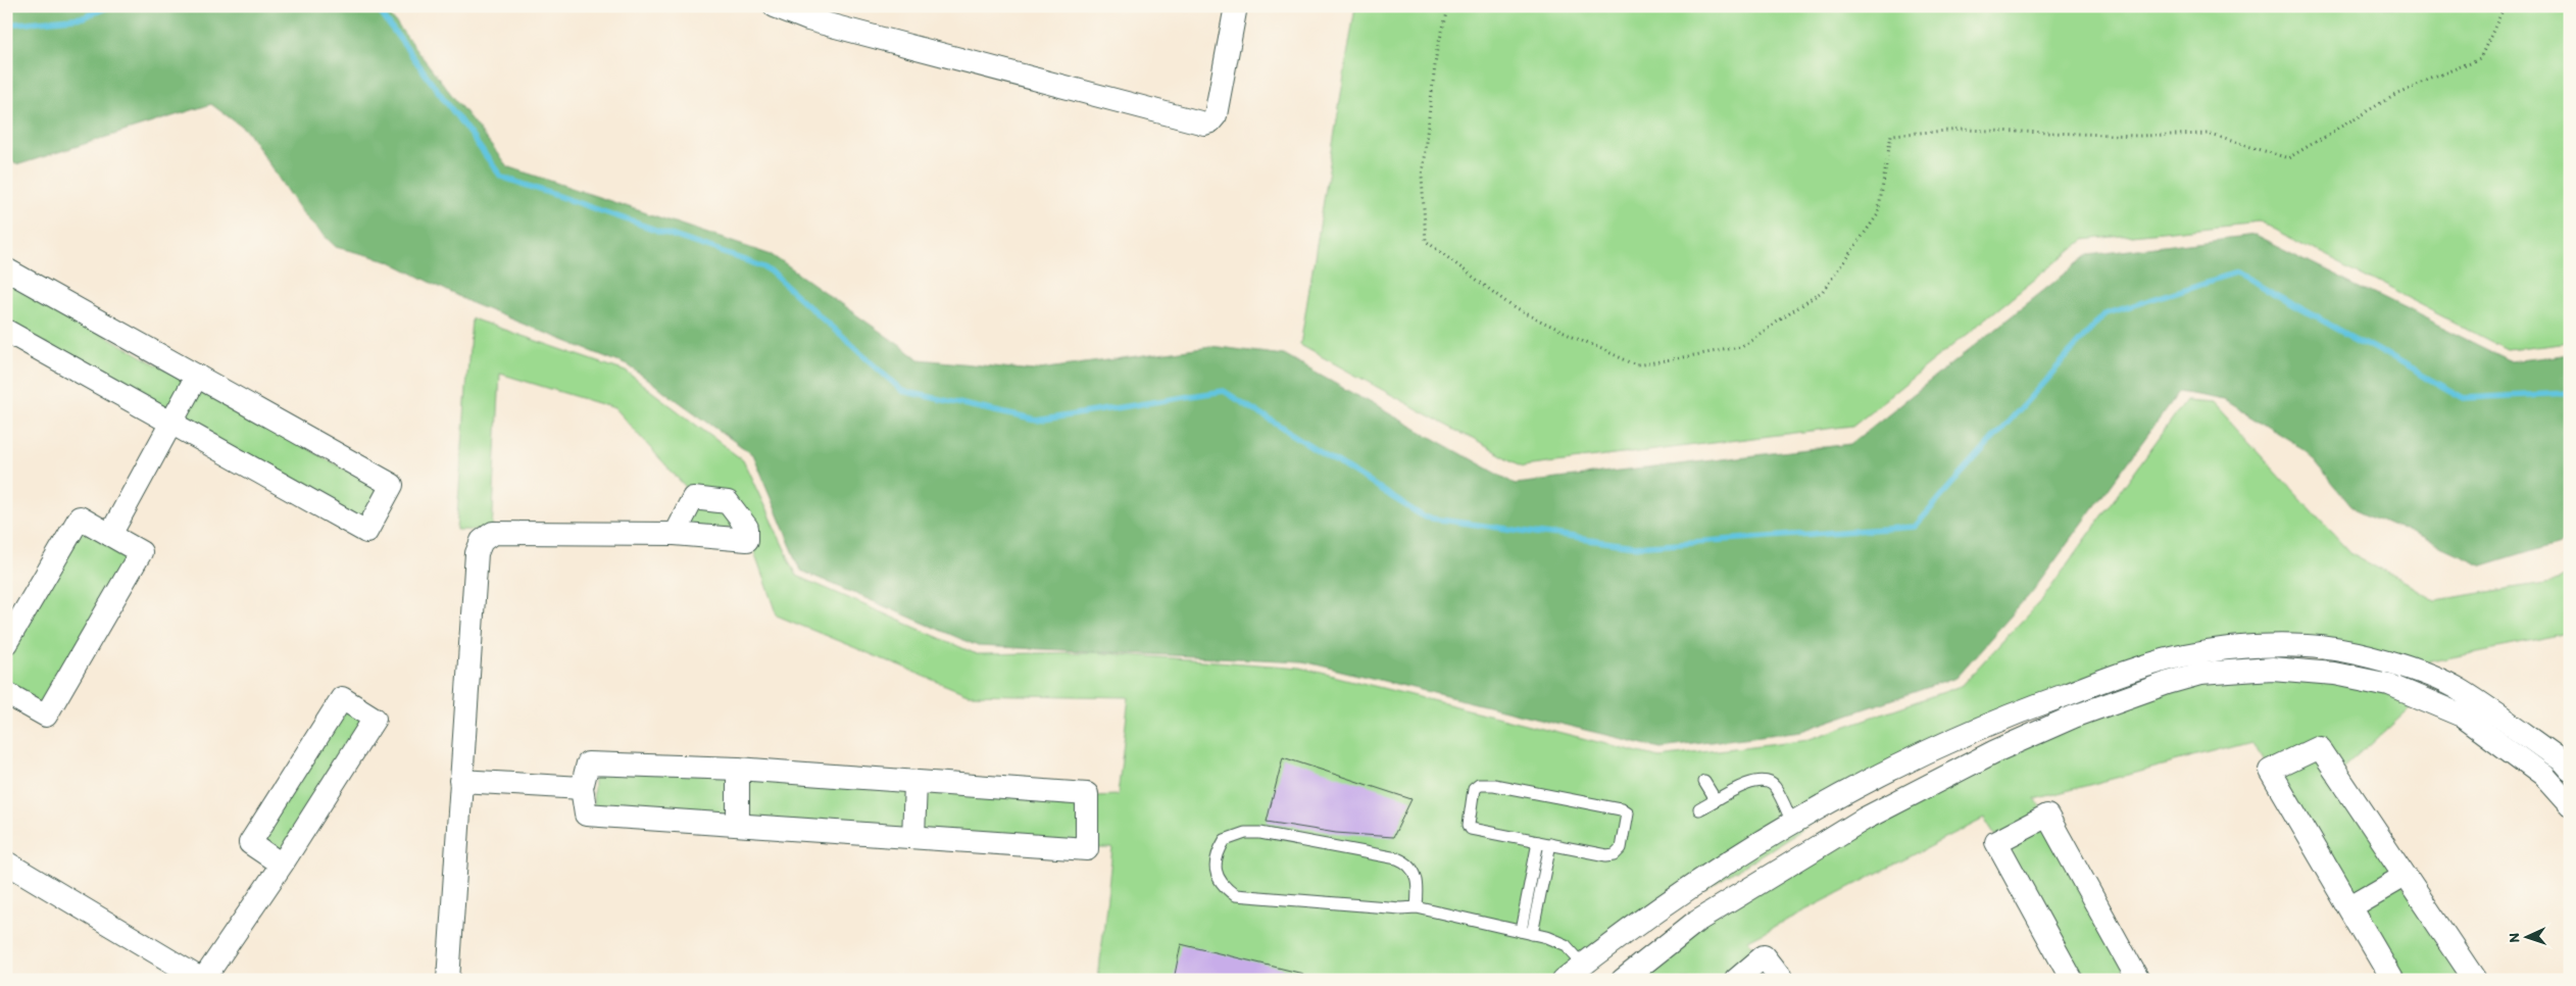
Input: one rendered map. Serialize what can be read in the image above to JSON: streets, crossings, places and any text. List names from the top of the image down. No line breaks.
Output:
{"north":"left"}
